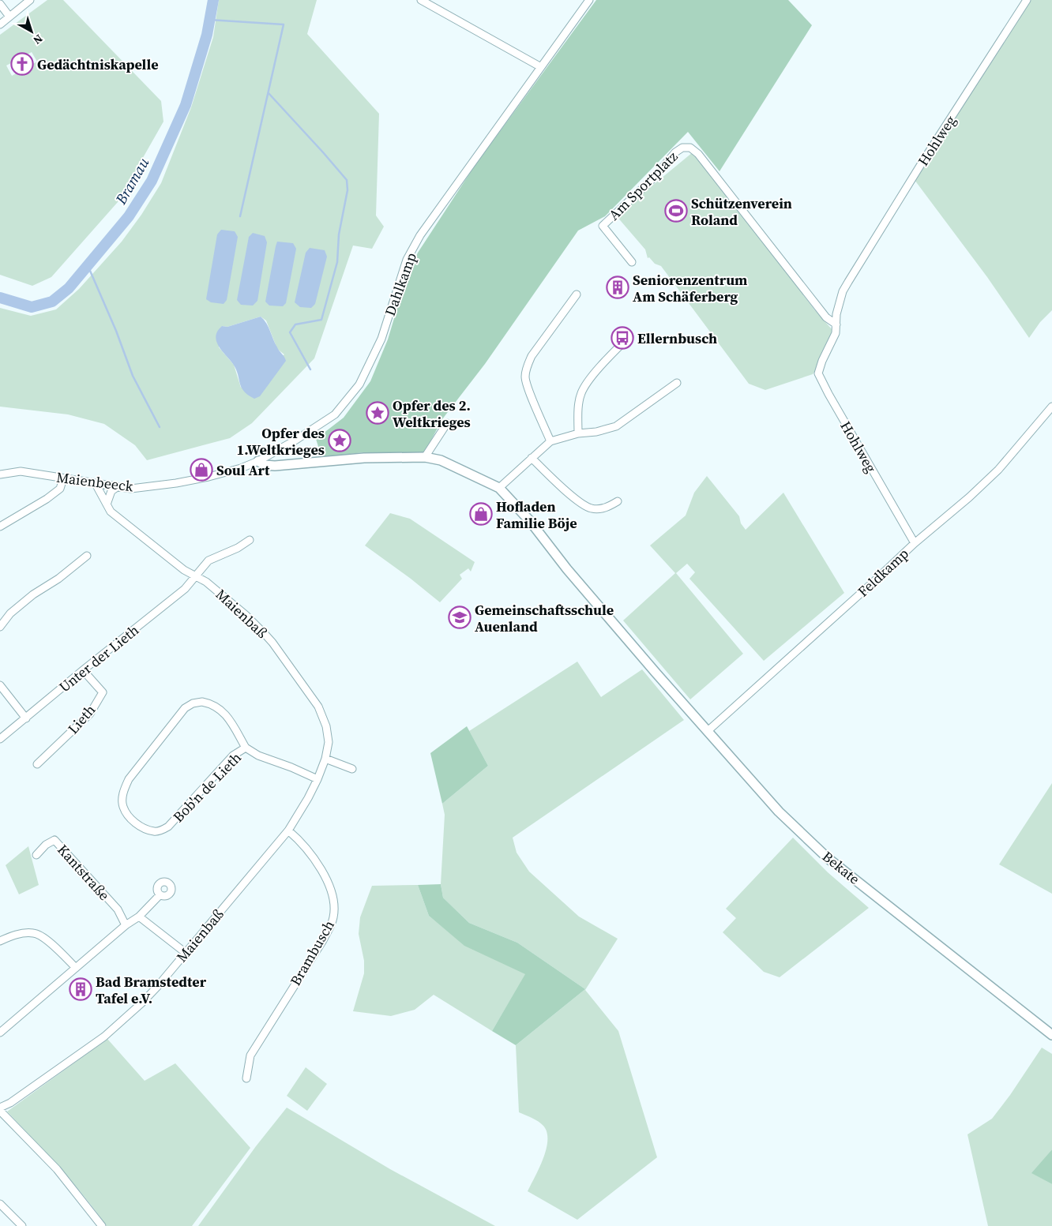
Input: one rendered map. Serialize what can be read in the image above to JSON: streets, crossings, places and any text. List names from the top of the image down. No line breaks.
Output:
{"streets":{"main road":["Bekate"],"street":["Hohlweg","Am Sportplatz","Dahlkamp","Maienbeeck","Feldkamp","Maienbaß","Unter der Lieth","Lieth","Bob'n de Lieth","Kantstraße","Brambusch"]},"crossings":[["Hohlweg","Am Sportplatz"],["Hohlweg","Feldkamp"],["Dahlkamp","Maienbeeck"],["Maienbeeck","Maienbaß"],["Feldkamp","Bekate"],["Maienbaß","Unter der Lieth"],["Maienbaß","Bob'n de Lieth"],["Maienbaß","Brambusch"],["Unter der Lieth","Lieth"]],"water":["Bramau"],"places":{"church":["Gedächtniskapelle"],"sports":["Schützenverein Roland"],"building":["Seniorenzentrum Am Schäferberg","Bad Bramstedter Tafel e.V."],"bus stop":["Ellernbusch"],"place":["Opfer des 2. Weltkrieges","Opfer des 1.Weltkrieges"],"shop":["Soul Art","Hofladen Familie Böje"],"school or university":["Gemeinschaftsschule Auenland"]},"north":"bottom right"}
